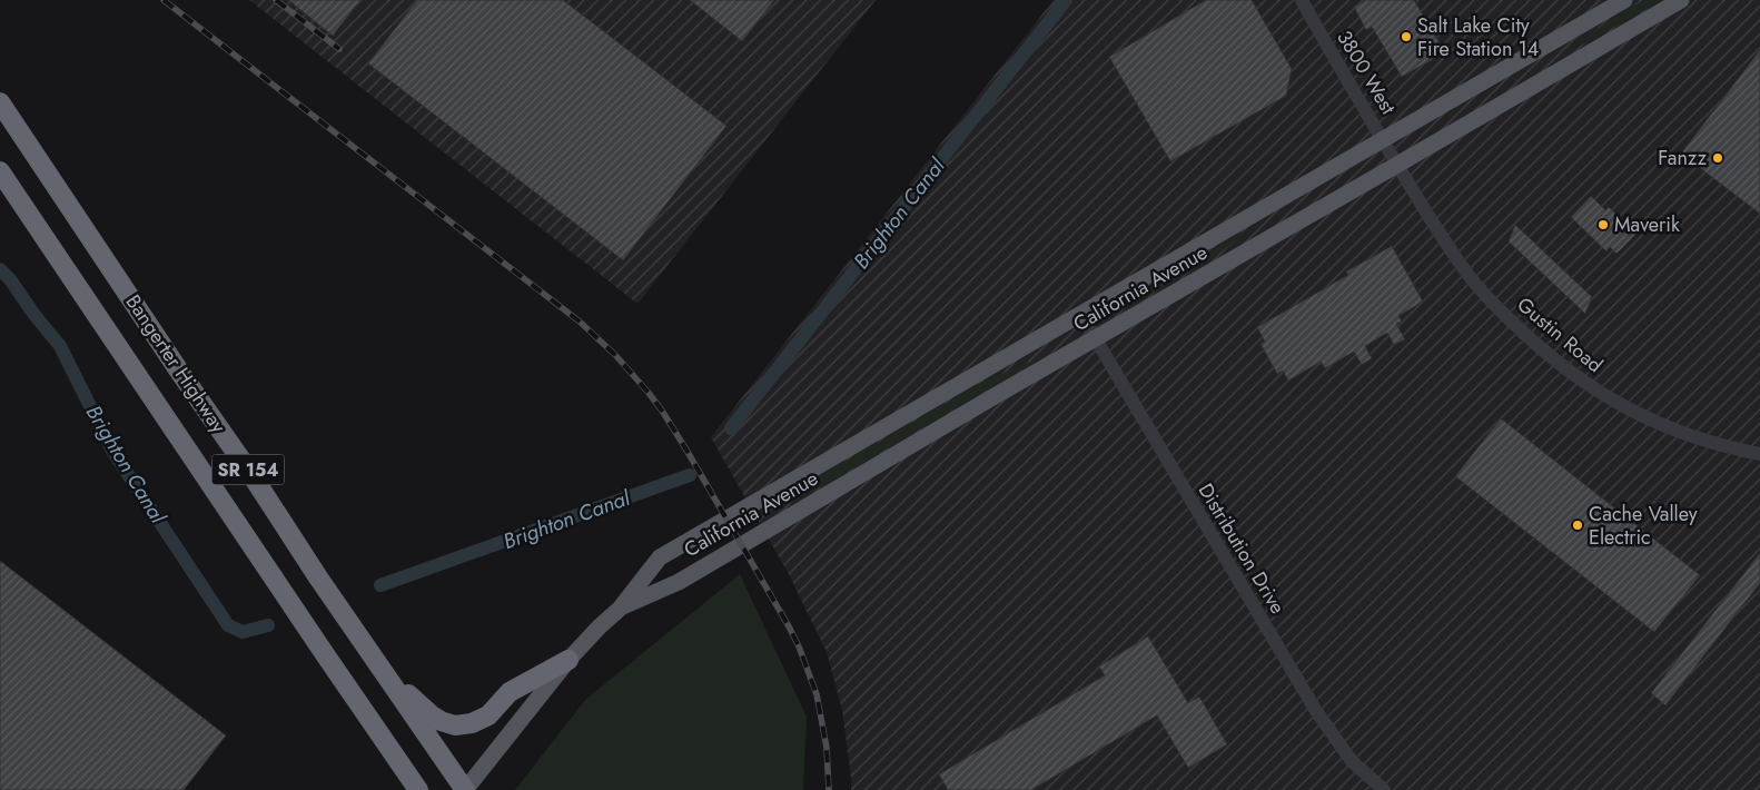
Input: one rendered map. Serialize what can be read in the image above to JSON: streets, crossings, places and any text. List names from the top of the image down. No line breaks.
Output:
{"streets":{"highway":["Bangerter Highway","SR 154"],"main road":["California Avenue"],"street":["3800 West","Gustin Road","Distribution Drive"]},"crossings":[["3800 West","California Avenue"],["3800 West","Gustin Road"],["California Avenue","Gustin Road"],["California Avenue","Bangerter Highway"],["California Avenue","Distribution Drive"]],"water":["Brighton Canal"],"places":["Salt Lake City Fire Station 14","Fanzz","Maverik","Cache Valley Electric"]}
